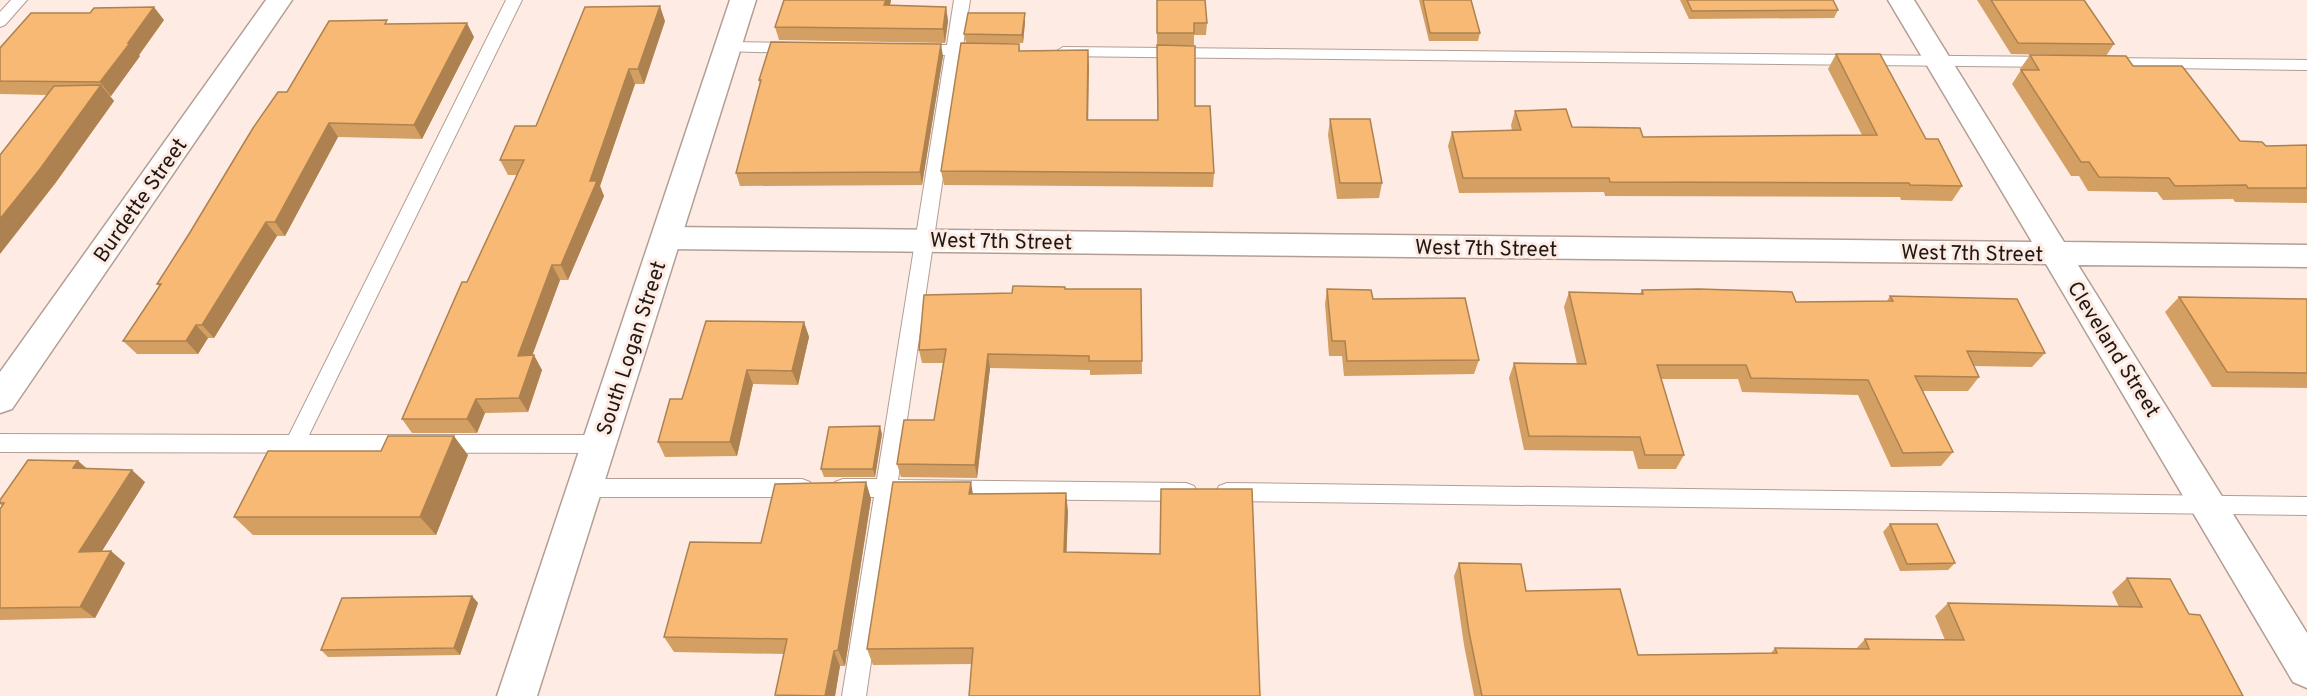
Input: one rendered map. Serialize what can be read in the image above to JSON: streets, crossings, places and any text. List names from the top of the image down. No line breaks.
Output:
{"streets":{"street":["Burdette Street","West 7th Street","South Logan Street","Cleveland Street"]},"crossings":[["West 7th Street","South Logan Street"],["West 7th Street","Cleveland Street"]]}
